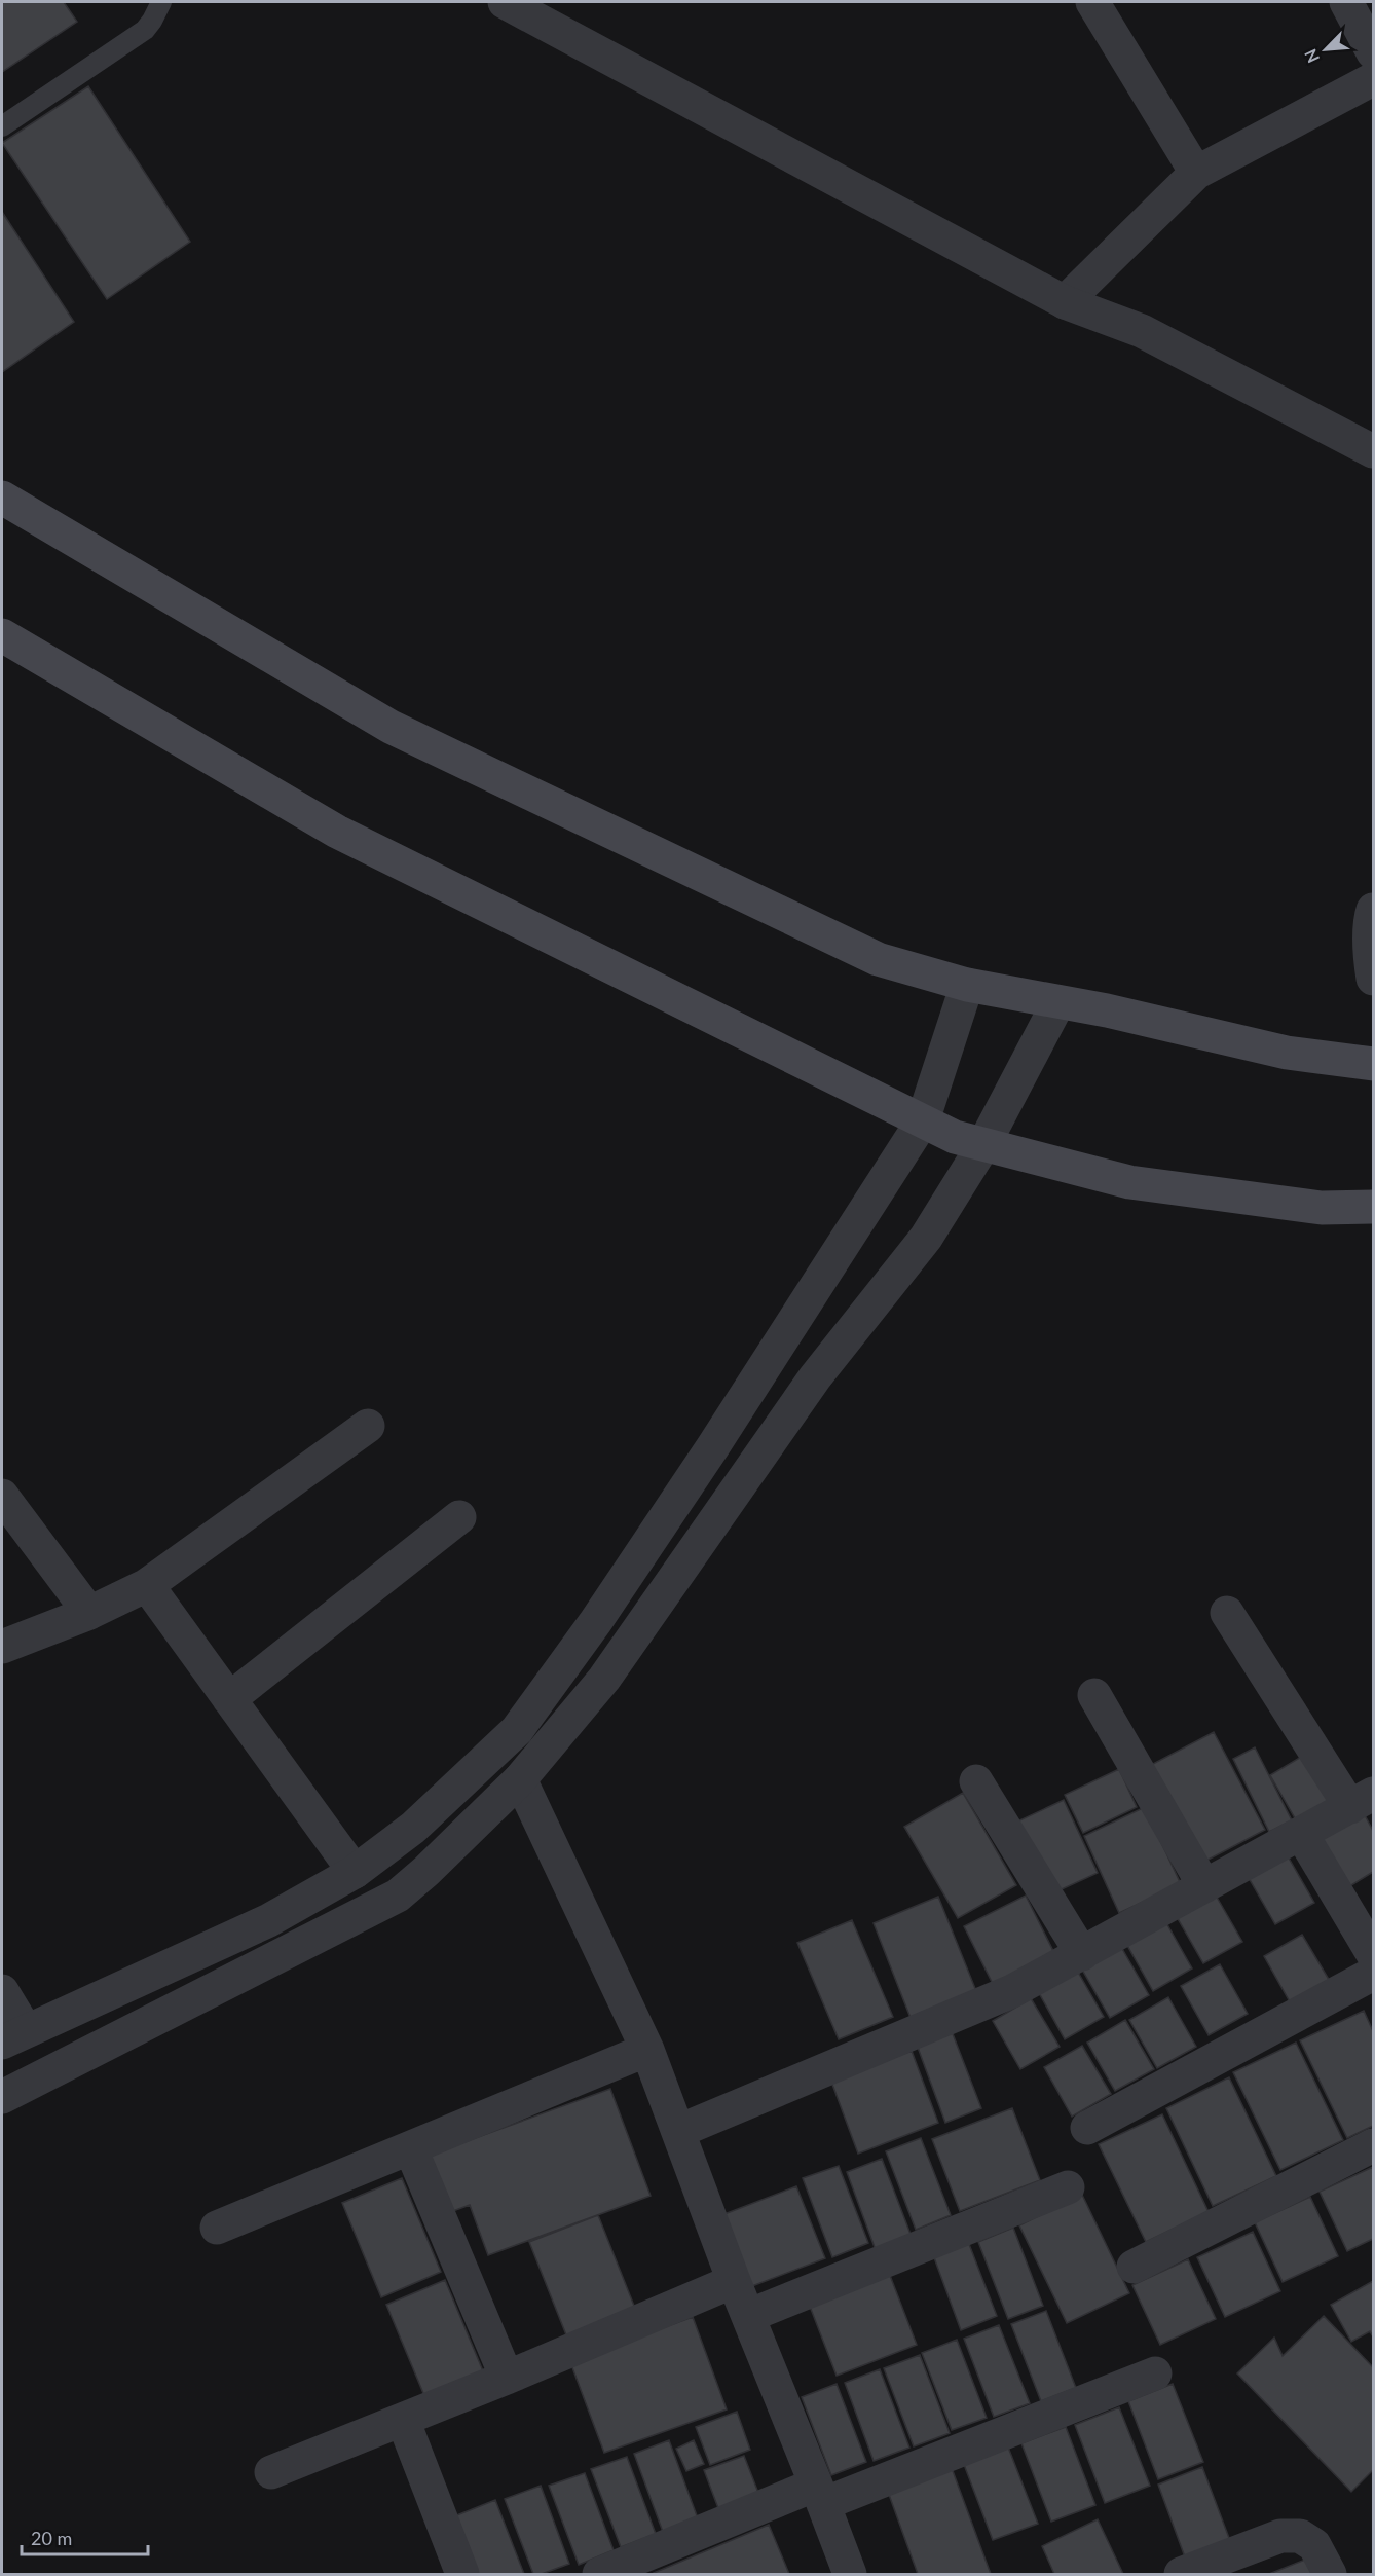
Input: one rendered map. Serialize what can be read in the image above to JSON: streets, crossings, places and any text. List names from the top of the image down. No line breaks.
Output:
{"scale_bar":"20 m","north":"bottom left"}
